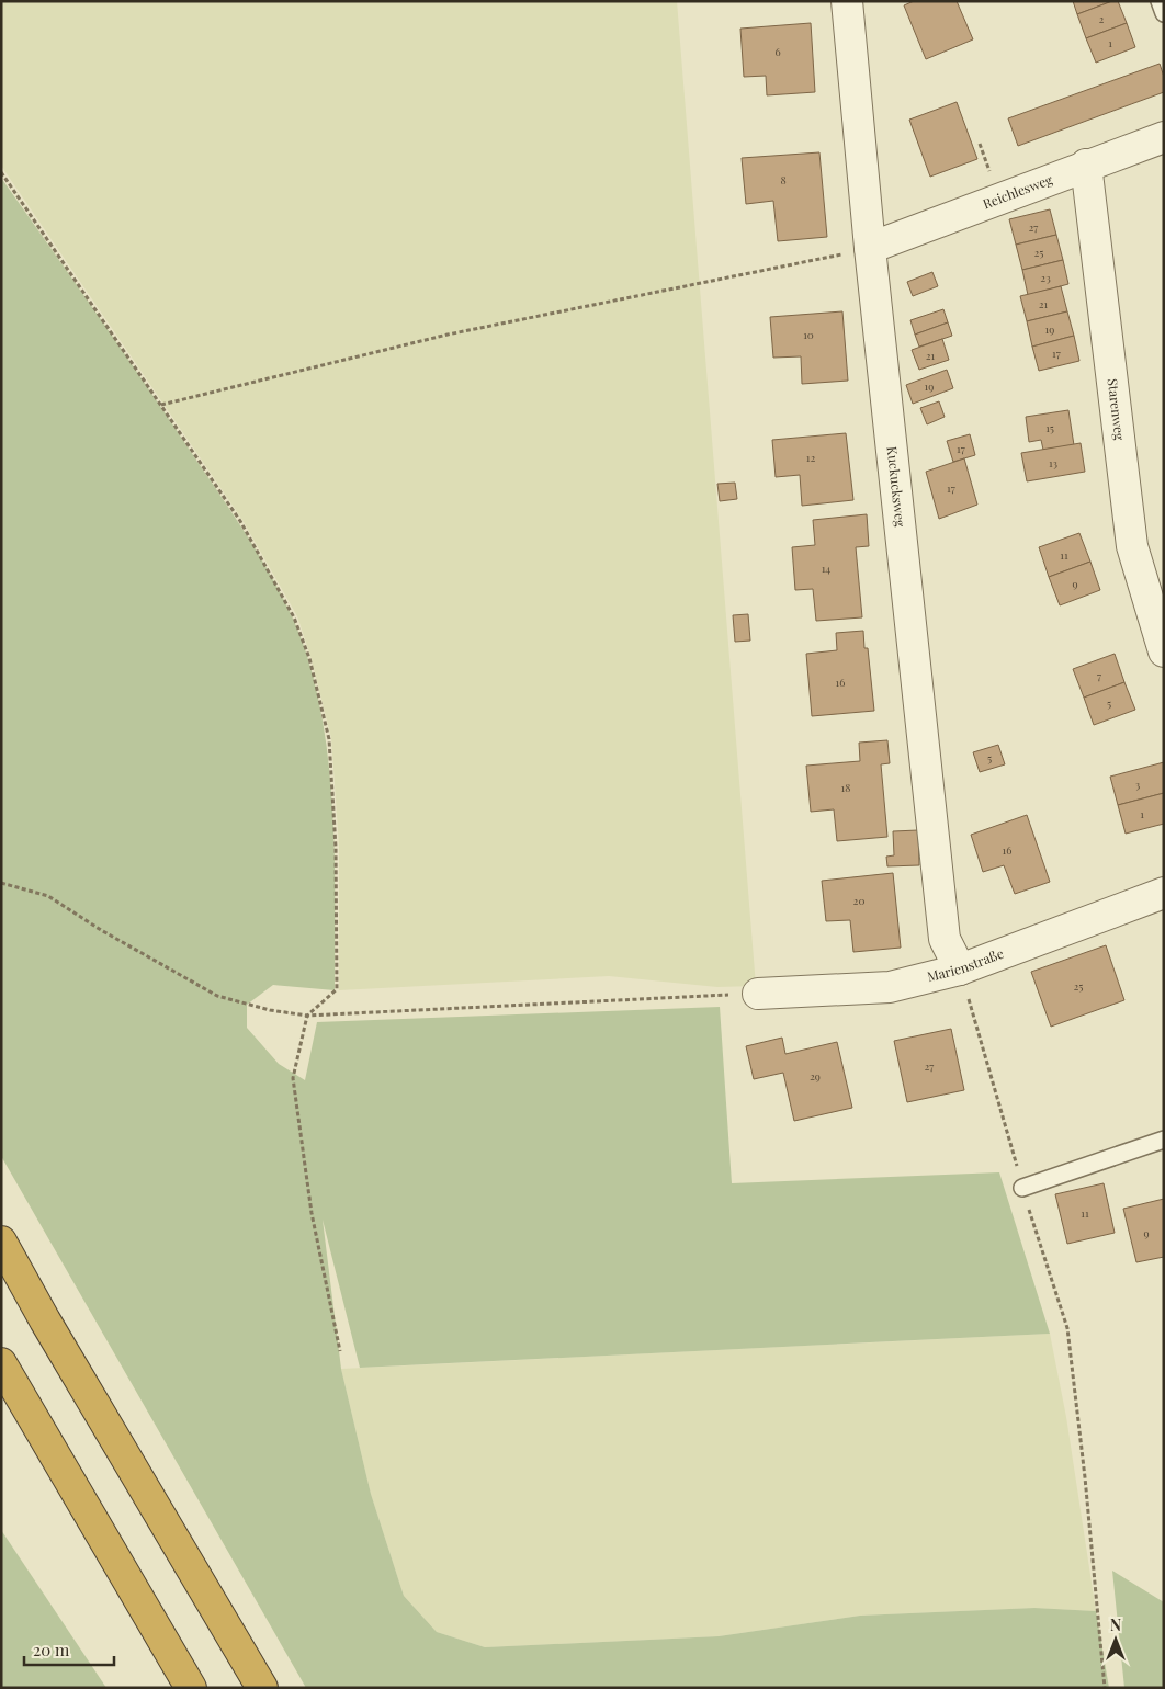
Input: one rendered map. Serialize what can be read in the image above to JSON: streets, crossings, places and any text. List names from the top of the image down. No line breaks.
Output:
{"streets":{"street":["Reichlesweg","Starenweg","Kuckucksweg","Marienstraße"]},"crossings":[["Reichlesweg","Starenweg"],["Reichlesweg","Kuckucksweg"],["Kuckucksweg","Marienstraße"]],"house_numbers":["2","1","6","8","27","25","23","21","19","10","17","21","19","15","17","12","13","17","11","14","9","7","16","5","5","3","18","1","16","20","25","27","29","11","9"],"scale_bar":"20 m","north":"top"}
